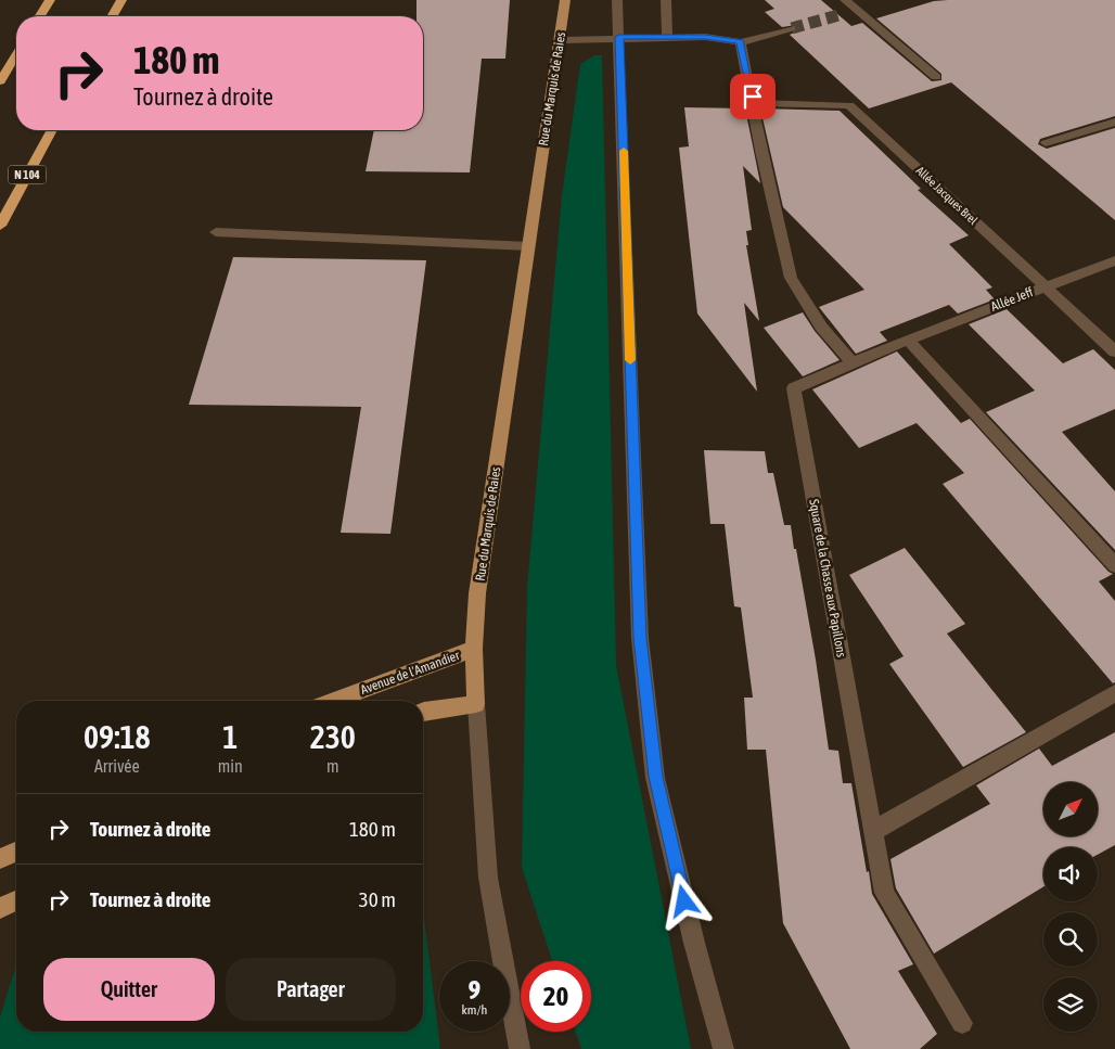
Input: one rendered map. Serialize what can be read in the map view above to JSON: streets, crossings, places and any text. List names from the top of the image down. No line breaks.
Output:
{"streets":{"highway":["N 104"],"main road":["Rue du Marquis de Raies","Avenue de l'Amandier"],"street":["Allée Jacques Brel","Allée Jeff","Square de la Chasse aux Papillons"]},"crossings":[["Rue du Marquis de Raies","Avenue de l'Amandier"],["Allée Jacques Brel","Allée Jeff"],["Allée Jeff","Square de la Chasse aux Papillons"]],"north":"top right","page":{"turn":["180 m","Tournez à droite"],"eta":["09:18","Arrivée","1","min","230","m"],"list":[{"name":"Tournez à droite","value":"180 m"},{"name":"Tournez à droite","value":"30 m"}],"buttons":["Quitter","Partager"],"speed":"9 km/h","limit":"20"}}
